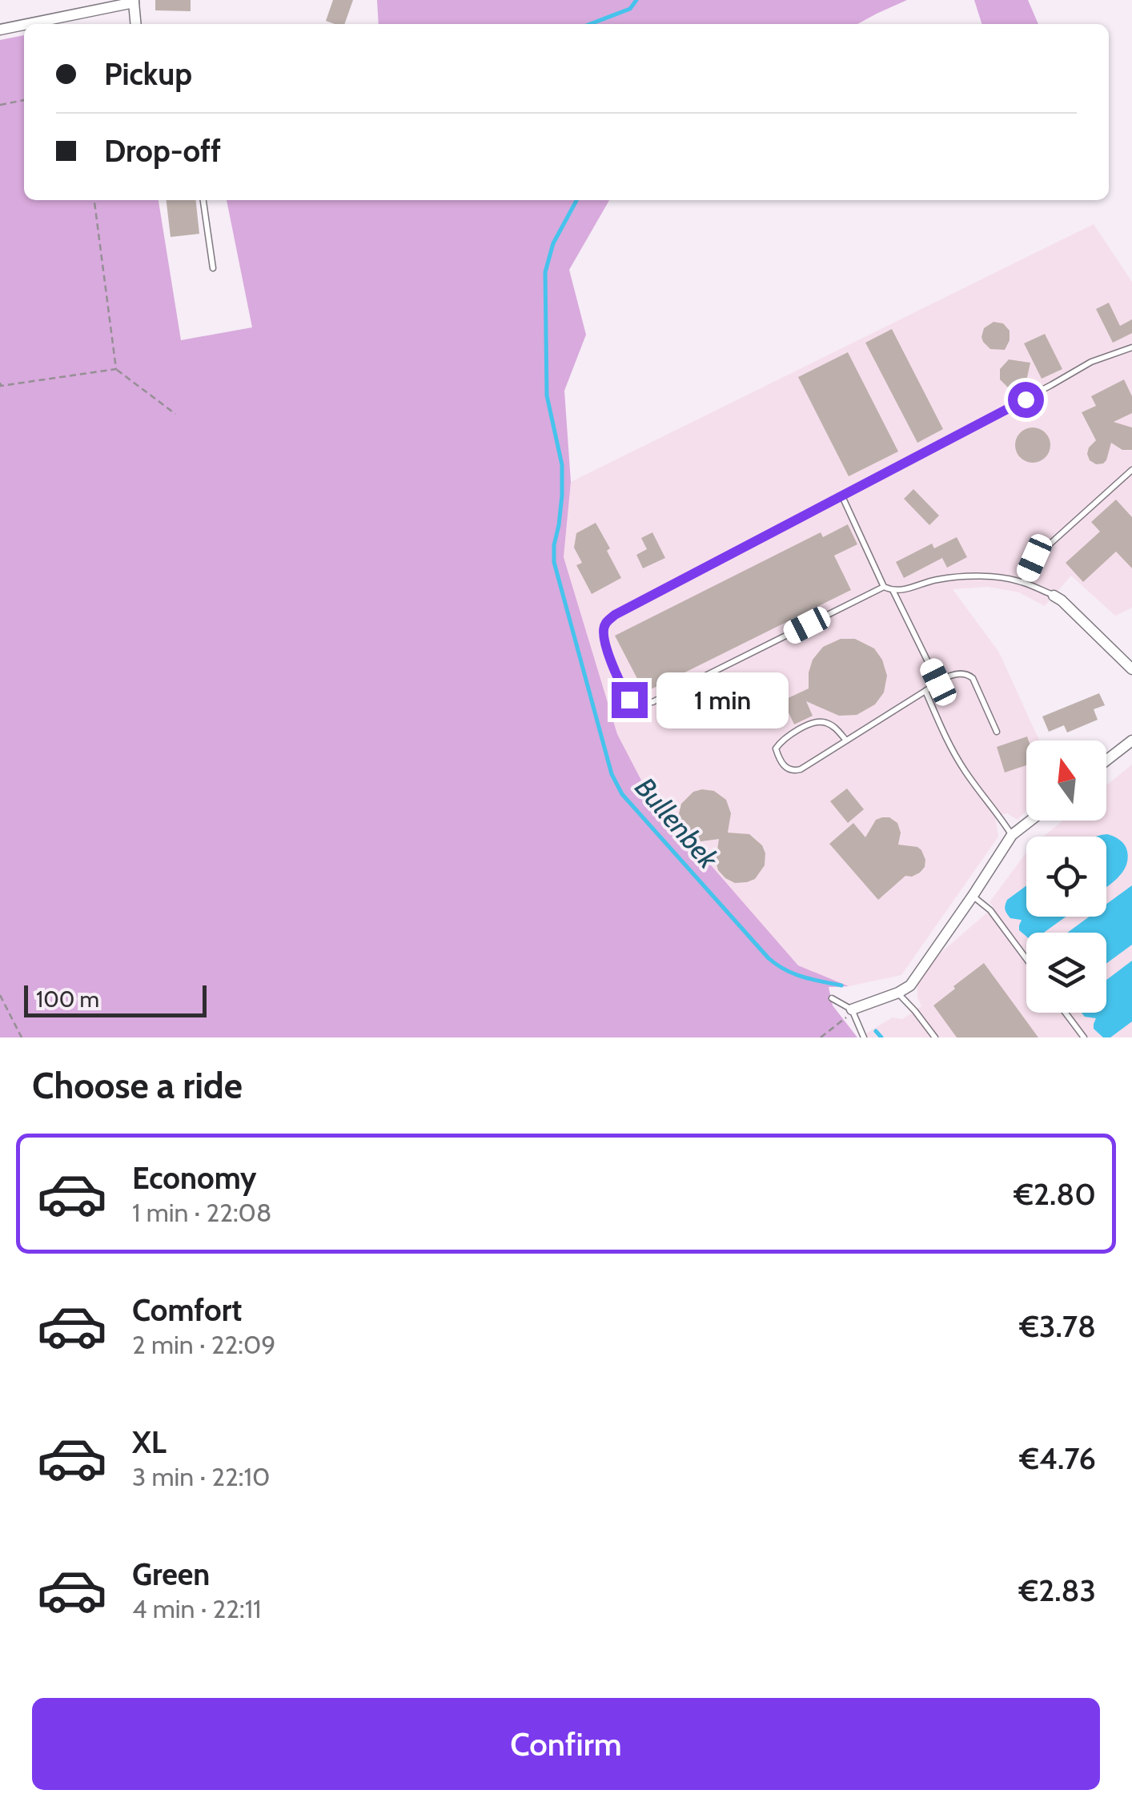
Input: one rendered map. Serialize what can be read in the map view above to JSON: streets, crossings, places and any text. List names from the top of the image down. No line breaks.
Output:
{"water":["Bullenbek"],"scale_bar":"100 m","north":"top","page":{"banner":["Pickup","Drop-off"],"bubble":"1 min","scale":"100 m","heading":"Choose a ride","list":[{"name":"Economy","note":"1 min · 22:08","value":"€2.80"},{"name":"Comfort","note":"2 min · 22:09","value":"€3.78"},{"name":"XL","note":"3 min · 22:10","value":"€4.76"},{"name":"Green","note":"4 min · 22:11","value":"€2.83"}],"buttons":"Confirm"}}
